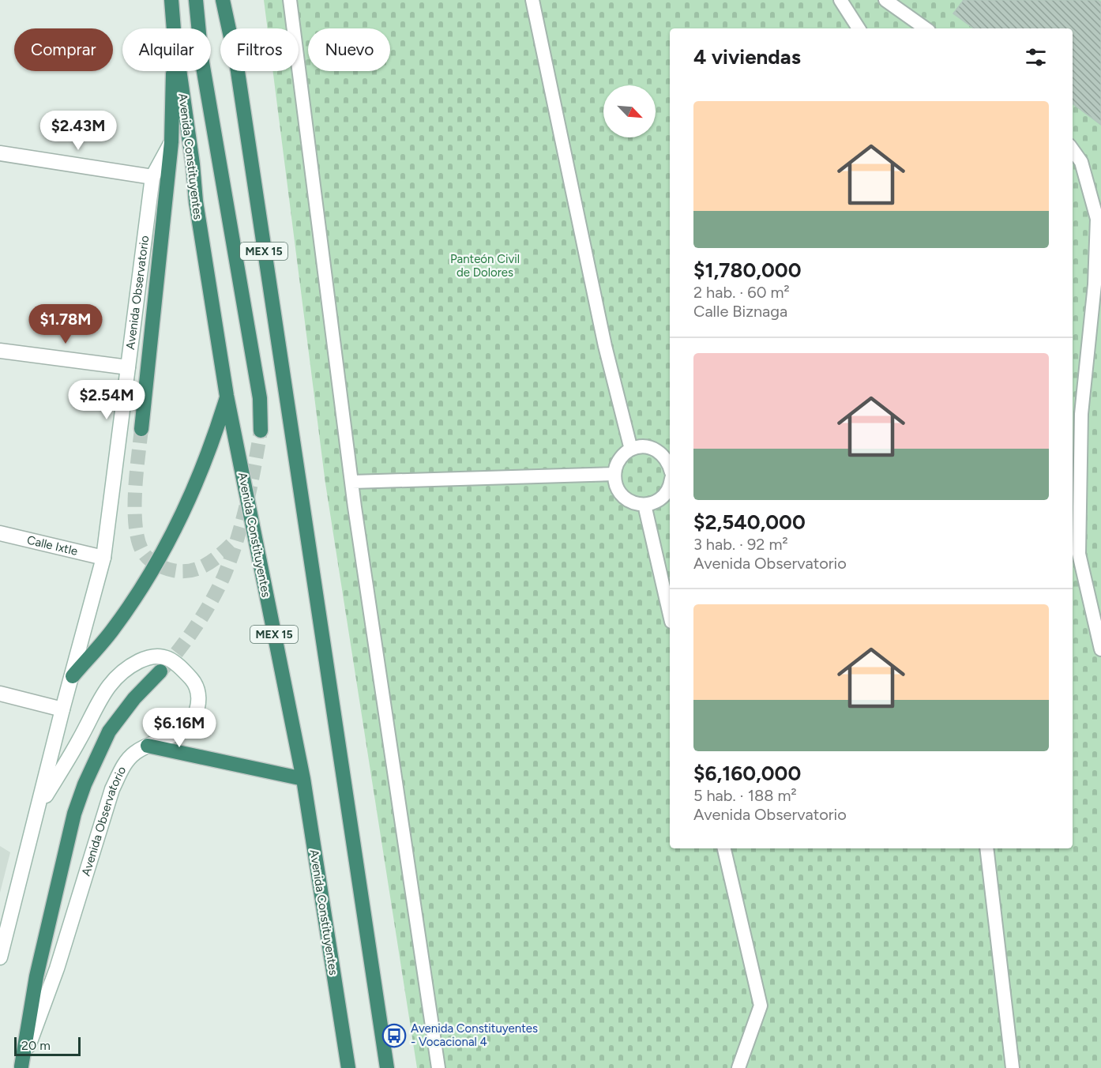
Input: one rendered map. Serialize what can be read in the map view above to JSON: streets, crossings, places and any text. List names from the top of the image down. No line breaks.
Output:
{"streets":{"highway":["Avenida Constituyentes","MEX 15"],"main road":["Avenida Observatorio","Calle Ixtle"]},"crossings":[["Avenida Observatorio","Calle Ixtle"]],"parks":["Panteón Civil de Dolores"],"places":{"bus stop":["Avenida Constituyentes - Vocacional 4"]},"scale_bar":"20 m","north":"bottom right","page":{"chip":["Comprar","Alquilar","Filtros","Nuevo"],"heading":"4 viviendas","list":[{"name":"$1,780,000","note":"2 hab. · 60 m² · Calle Biznaga"},{"name":"$2,540,000","note":"3 hab. · 92 m² · Avenida Observatorio"},{"name":"$6,160,000","note":"5 hab. · 188 m² · Avenida Observatorio"}],"price":["$2.43M","$1.78M","$2.54M","$6.16M"],"scale":"20 m"}}
